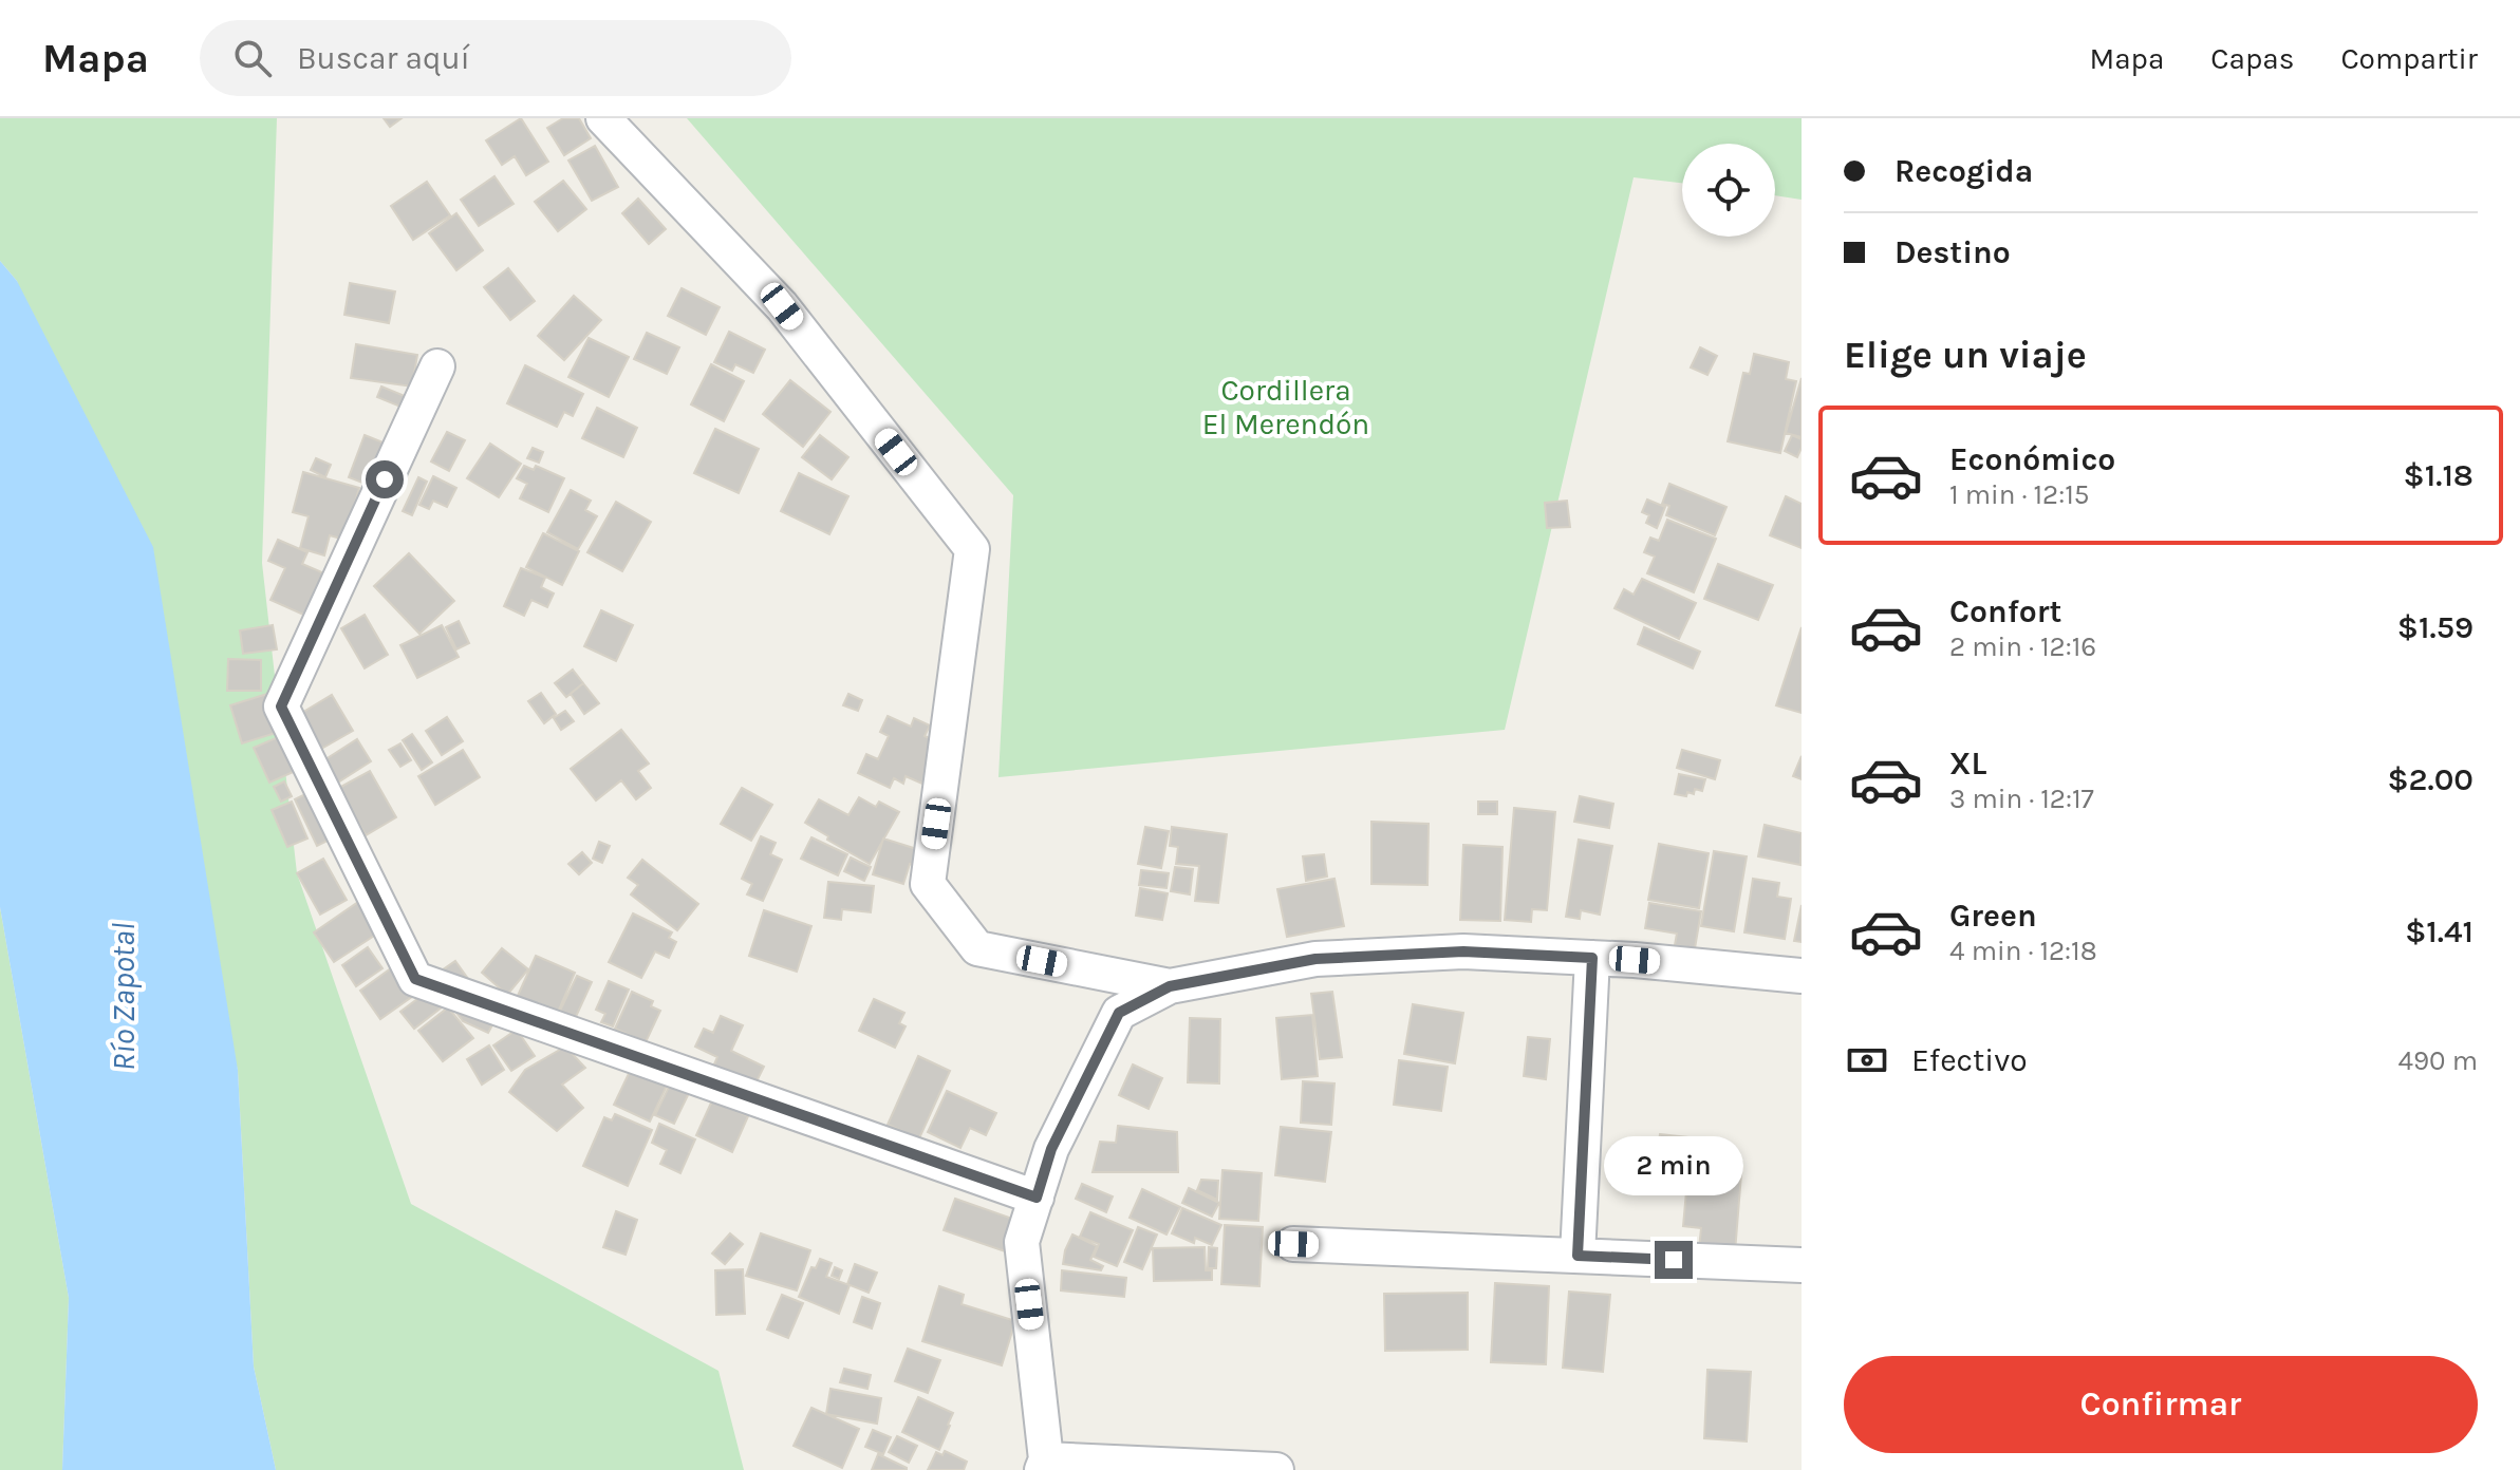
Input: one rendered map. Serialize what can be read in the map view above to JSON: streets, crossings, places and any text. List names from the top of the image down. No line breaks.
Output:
{"water":["Río Zapotal"],"parks":["Cordillera El Merendón"],"page":{"header":"Mapa","search":"Buscar aquí","nav":["Mapa","Capas","Compartir"],"banner":["Recogida","Destino"],"heading":"Elige un viaje","list":[{"name":"Económico","note":"1 min · 12:15","value":"$1.18"},{"name":"Confort","note":"2 min · 12:16","value":"$1.59"},{"name":"XL","note":"3 min · 12:17","value":"$2.00"},{"name":"Green","note":"4 min · 12:18","value":"$1.41"}],"pay":["Efectivo","490 m"],"bubble":"2 min","buttons":"Confirmar"}}
